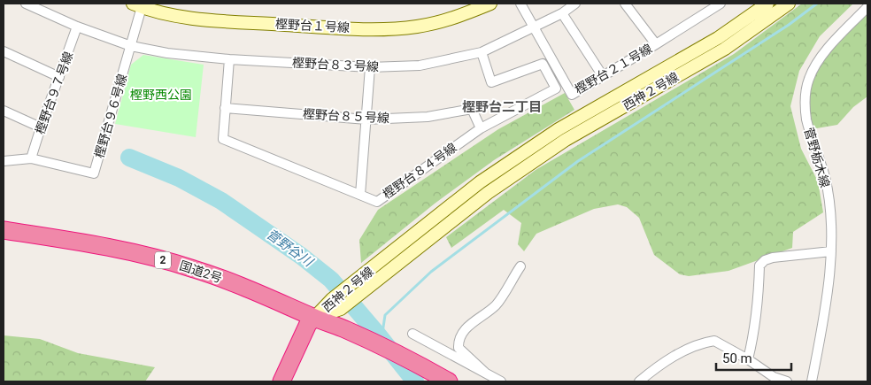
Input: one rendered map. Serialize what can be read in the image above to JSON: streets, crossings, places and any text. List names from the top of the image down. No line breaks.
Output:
{"streets":{"highway":["2","国道2号"],"street":["樫野台１号線","樫野台８３号線","樫野台２１号線","西神２号線","樫野台９７号線","樫野台９６号線","樫野台８５号線","菅野栃木線","樫野台８４号線"]},"crossings":[["樫野台１号線","樫野台９６号線"],["樫野台８３号線","樫野台２１号線"],["樫野台８３号線","樫野台９６号線"],["樫野台８３号線","樫野台８４号線"],["西神２号線","国道2号"],["樫野台９７号線","樫野台９６号線"],["樫野台８５号線","樫野台８４号線"]],"districts":["樫野台二丁目"],"water":["菅野谷川"],"parks":["樫野西公園"],"scale_bar":"50 m"}
